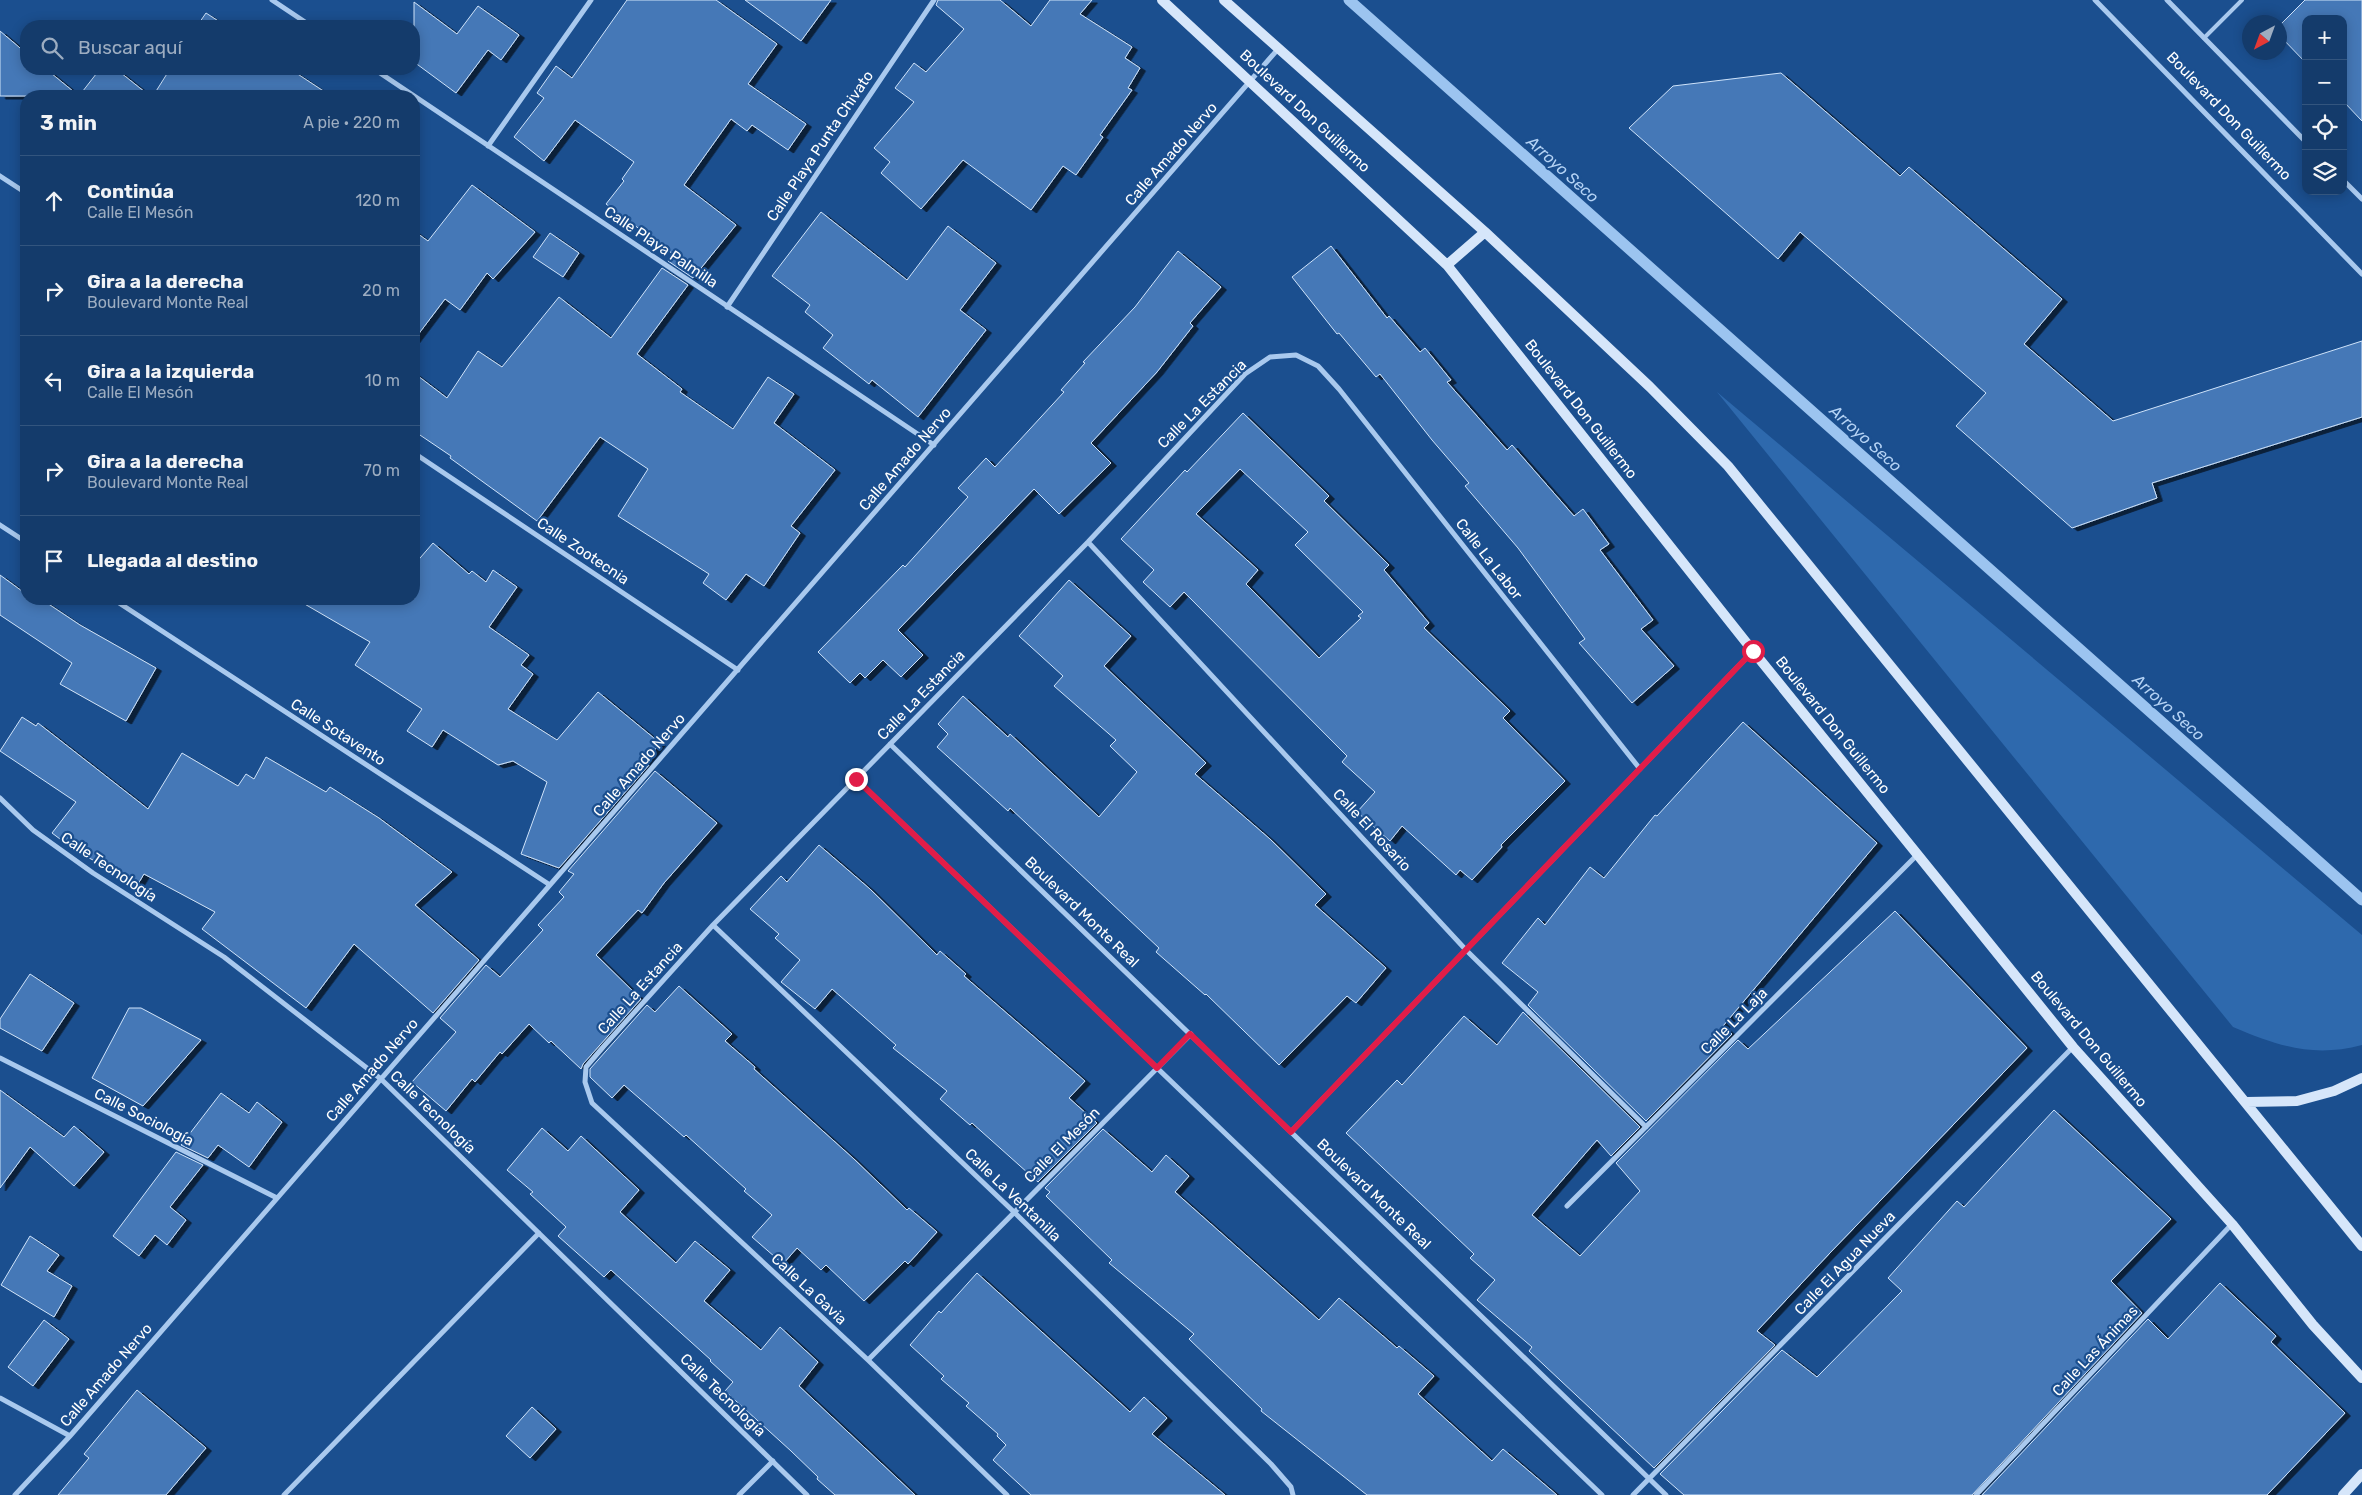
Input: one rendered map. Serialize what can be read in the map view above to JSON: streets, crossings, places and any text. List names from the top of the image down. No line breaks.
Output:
{"streets":{"main road":["Boulevard Don Guillermo"],"street":["Calle Playa Punta Chivato","Calle Amado Nervo","Calle Playa Palmilla","Calle La Estancia","Calle Zootecnia","Calle La Labor","Calle Sotavento","Calle El Rosario","Calle Tecnología","Boulevard Monte Real","Calle La Laja","Calle Sociología","Calle El Mesón","Calle La Ventanilla","Calle El Agua Nueva","Calle La Gavia","Calle Las Ánimas"]},"crossings":[["Boulevard Don Guillermo","Calle Amado Nervo"],["Boulevard Don Guillermo","Calle La Laja"],["Boulevard Don Guillermo","Calle El Agua Nueva"],["Boulevard Don Guillermo","Calle Las Ánimas"],["Calle Playa Punta Chivato","Calle Playa Palmilla"],["Calle Amado Nervo","Calle Playa Palmilla"],["Calle Amado Nervo","Calle Zootecnia"],["Calle Amado Nervo","Calle Sotavento"],["Calle Amado Nervo","Calle Tecnología"],["Calle Amado Nervo","Calle Sociología"],["Calle La Estancia","Calle La Labor"],["Calle La Estancia","Calle El Rosario"],["Calle La Estancia","Boulevard Monte Real"],["Calle La Estancia","Calle La Ventanilla"],["Calle La Estancia","Calle La Gavia"],["Calle El Rosario","Calle La Laja"],["Boulevard Monte Real","Calle El Mesón"],["Boulevard Monte Real","Calle El Agua Nueva"],["Calle El Mesón","Calle La Ventanilla"],["Calle El Mesón","Calle La Gavia"]],"water":["Arroyo Seco"],"north":"bottom left","page":{"map_buttons":["+","−"],"search":"Buscar aquí","heading":["3 min","A pie · 220 m"],"list":[["Continúa","Calle El Mesón","120 m"],["Gira a la derecha","Boulevard Monte Real","20 m"],["Gira a la izquierda","Calle El Mesón","10 m"],["Gira a la derecha","Boulevard Monte Real","70 m"],"Llegada al destino"]}}
